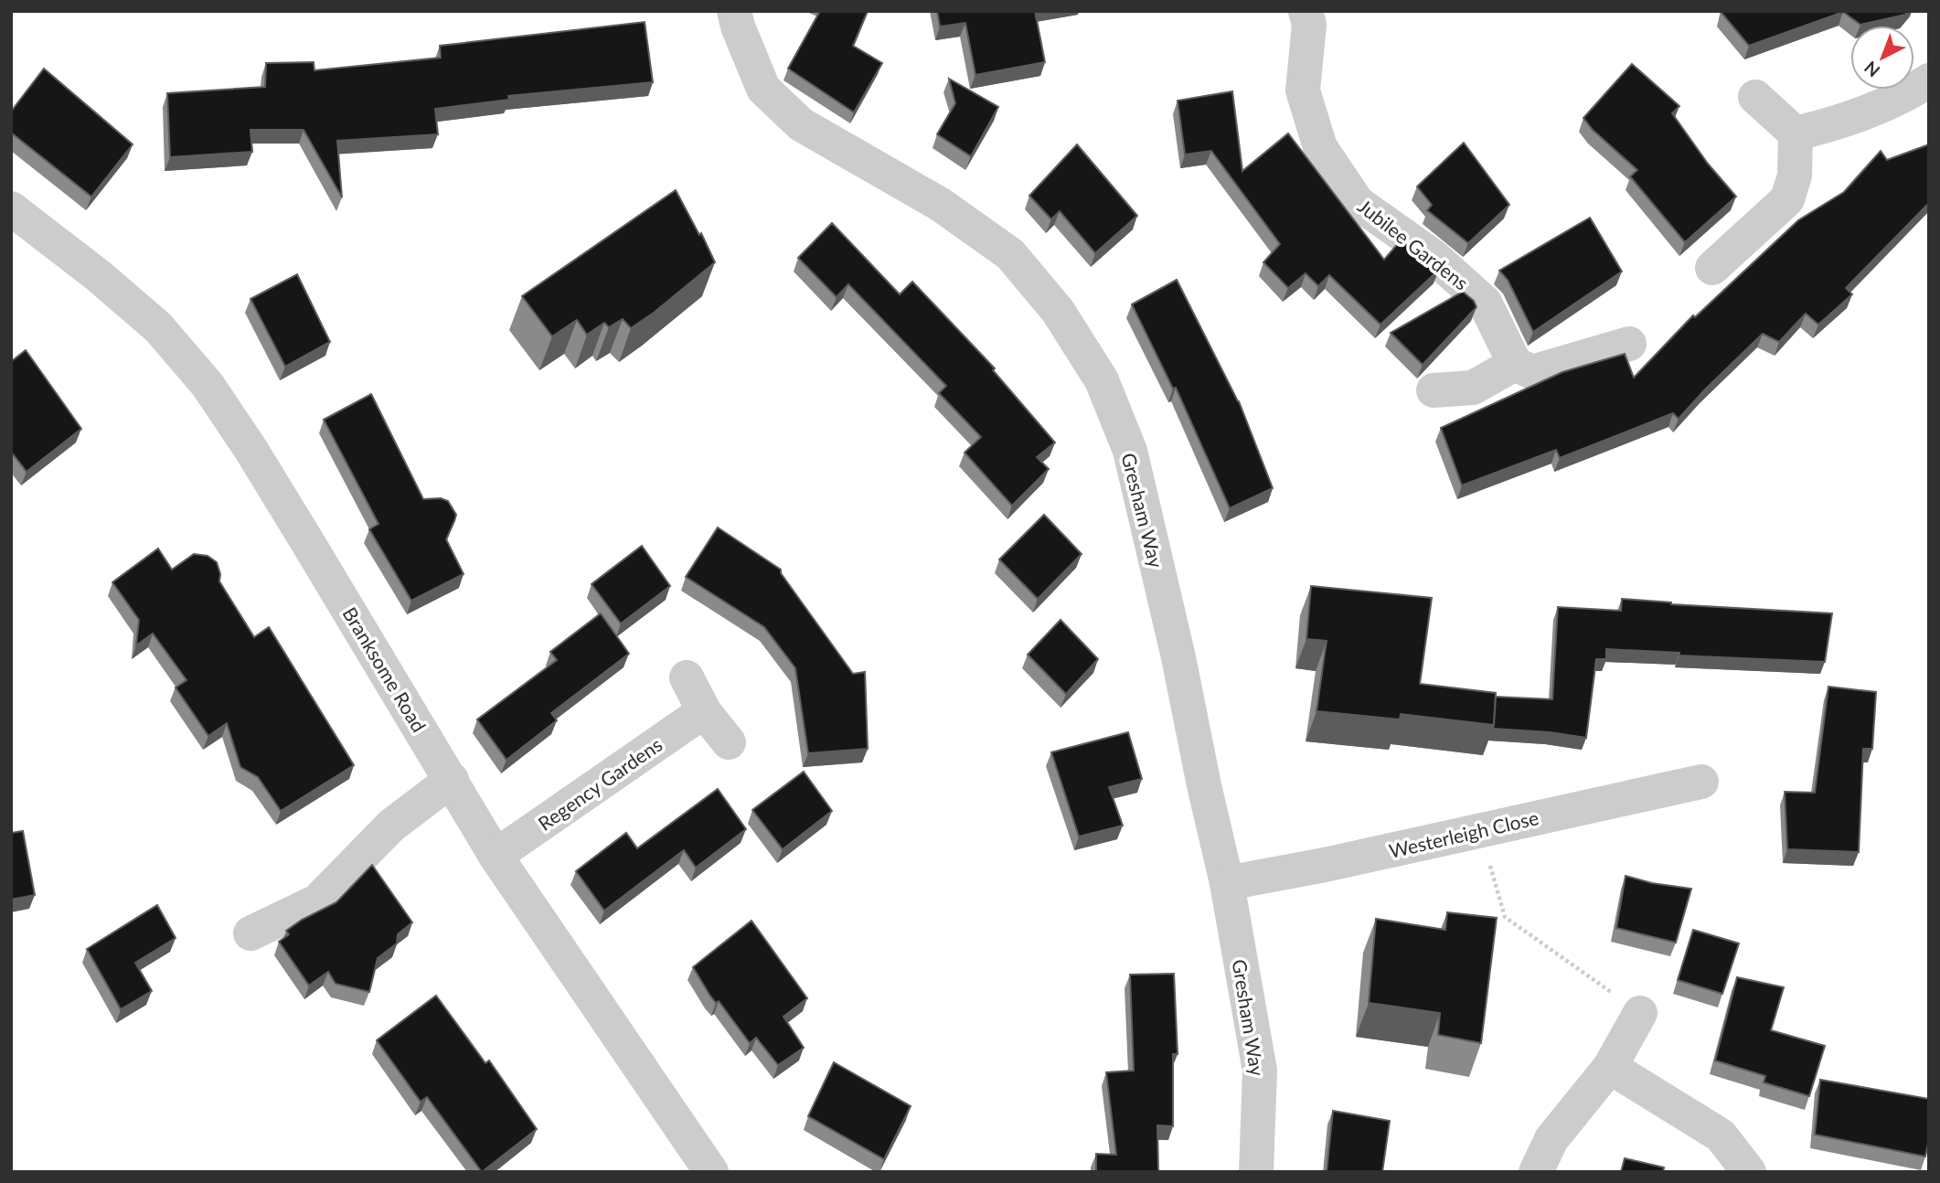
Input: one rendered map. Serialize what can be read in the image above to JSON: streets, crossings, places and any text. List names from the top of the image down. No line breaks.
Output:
{"streets":{"street":["Jubilee Gardens","Gresham Way","Branksome Road","Regency Gardens","Westerleigh Close"]},"crossings":[["Gresham Way","Westerleigh Close"],["Branksome Road","Regency Gardens"]],"north":"bottom left"}
